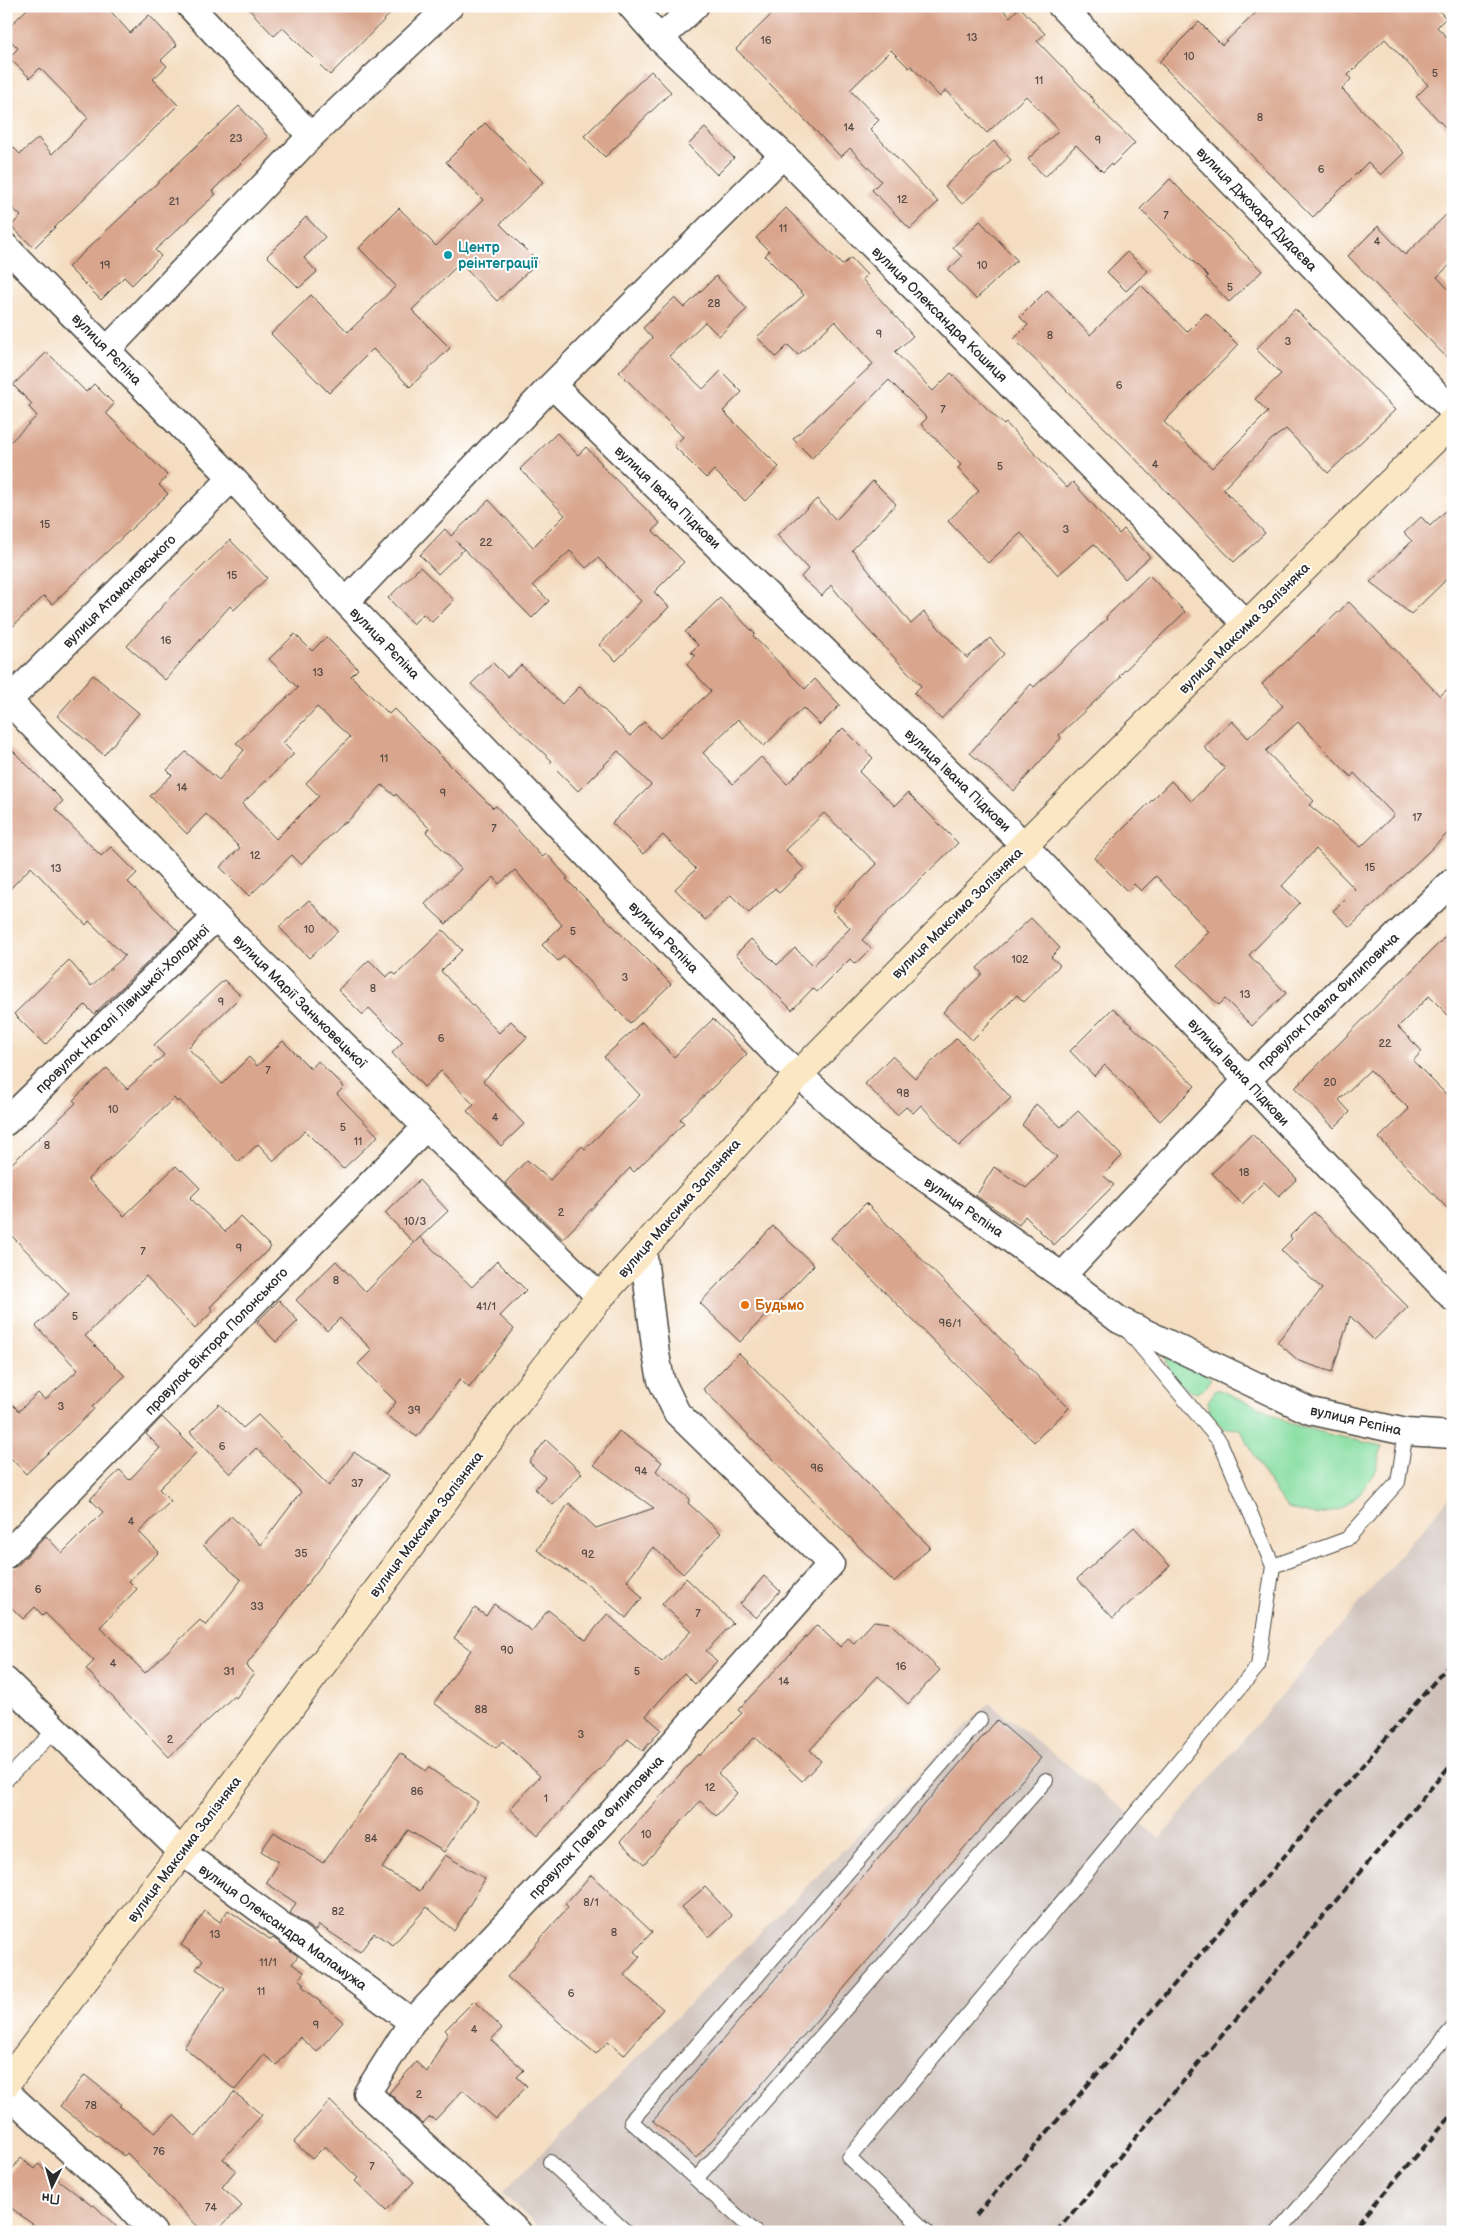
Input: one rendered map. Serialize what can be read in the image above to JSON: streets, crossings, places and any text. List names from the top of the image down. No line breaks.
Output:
{"streets":{"main road":["вулиця Максима Залізняка"],"street":["вулиця Джохара Дудаєва","вулиця Олександра Кошиця","вулиця Рєпіна","вулиця Івана Підкови","вулиця Атамановського","вулиця Марії Заньковецької","провулок Павла Филиповича","провулок Наталі Лівицької-Холодної","провулок Віктора Полонського","вулиця Олександра Маламужа"]},"crossings":[["вулиця Олександра Кошиця","вулиця Максима Залізняка"],["вулиця Рєпіна","вулиця Атамановського"],["вулиця Рєпіна","вулиця Максима Залізняка"],["вулиця Рєпіна","провулок Павла Филиповича"],["вулиця Івана Підкови","вулиця Максима Залізняка"],["вулиця Івана Підкови","провулок Павла Филиповича"],["вулиця Атамановського","вулиця Марії Заньковецької"],["вулиця Максима Залізняка","вулиця Марії Заньковецької"],["вулиця Максима Залізняка","провулок Павла Филиповича"],["вулиця Максима Залізняка","вулиця Олександра Маламужа"],["вулиця Марії Заньковецької","провулок Наталі Лівицької-Холодної"],["вулиця Марії Заньковецької","провулок Віктора Полонського"],["провулок Павла Филиповича","вулиця Олександра Маламужа"]],"places":["Центр реінтеграції","Будьмо"],"house_numbers":["13","16","10","5","11","8","14","23","9","6","12","21","7","11","4","19","10","5","28","9","8","3","6","7","4","5","15","3","22","15","16","13","11","14","9","17","7","12","15","13","10","5","102","3","8","13","9","6","22","7","20","98","10","4","5","11","8","18","2","10/3","9","7","8","41/1","5","96/1","3","39","6","96","94","37","4","35","92","6","33","7","90","4","16","31","5","14","88","3","2","12","86","1","10","84","8/1","82","8","13","11/1","11","6","9","4","2","78","76","7","74"],"north":"bottom"}
